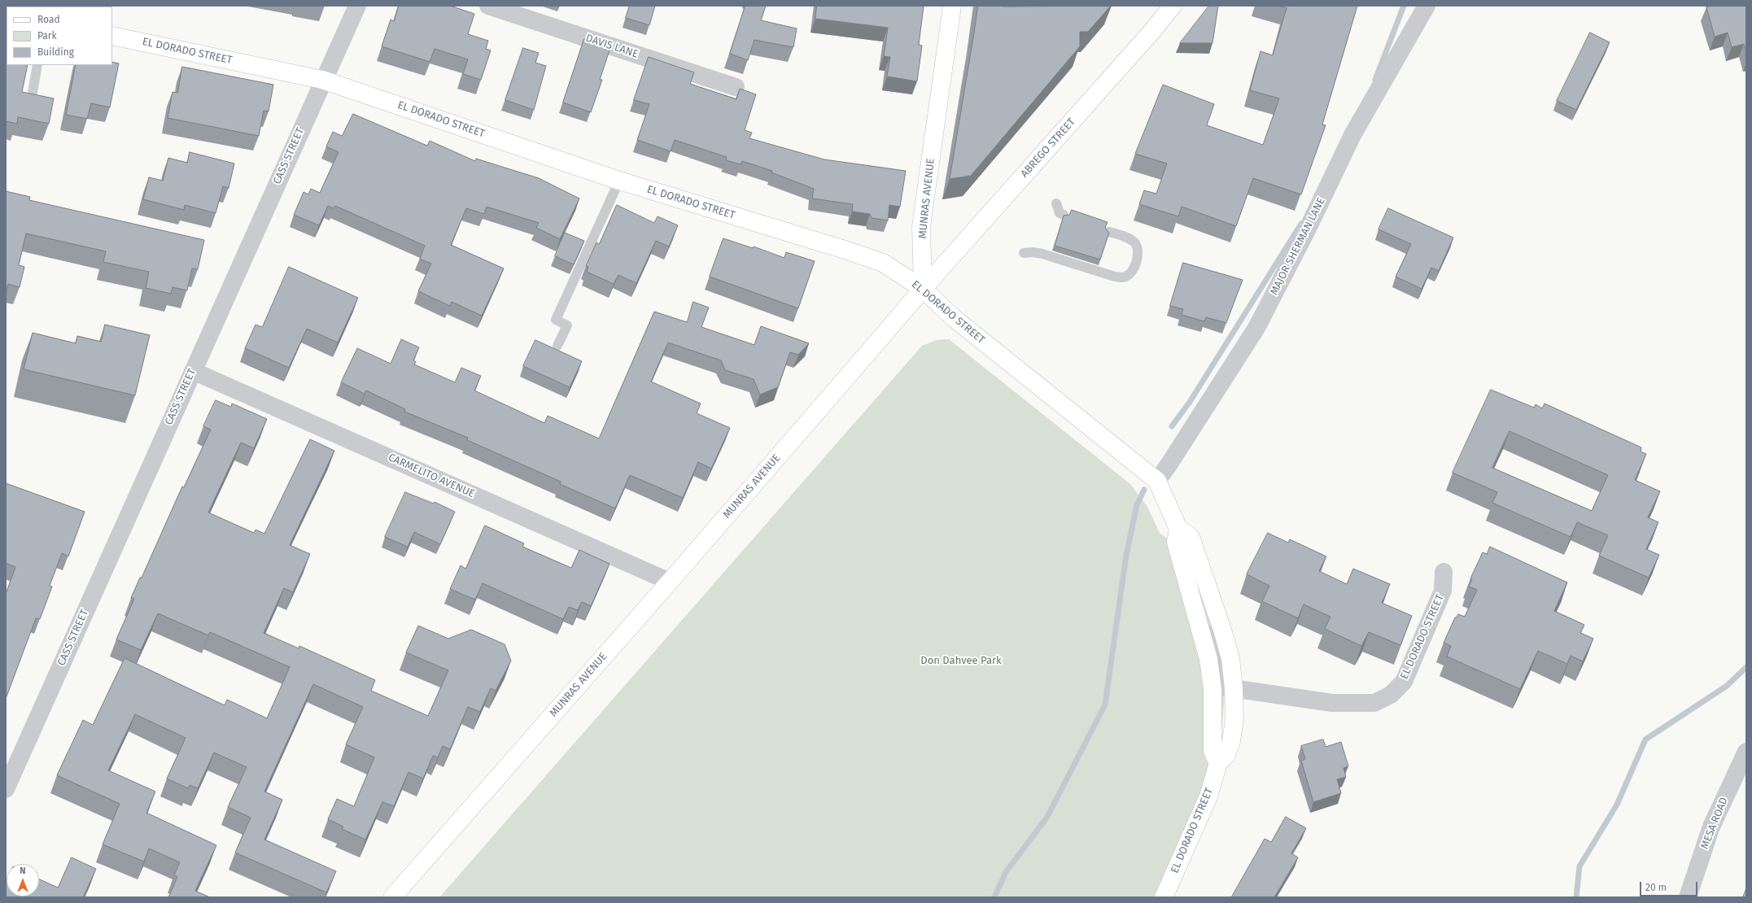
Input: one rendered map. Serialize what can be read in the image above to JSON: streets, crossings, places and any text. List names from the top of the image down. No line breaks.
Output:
{"streets":{"street":["DAVIS LANE","EL DORADO STREET","ABREGO STREET","CASS STREET","MUNRAS AVENUE","MAJOR SHERMAN LANE","CARMELITO AVENUE","MESA ROAD"]},"crossings":[["EL DORADO STREET","ABREGO STREET"],["EL DORADO STREET","CASS STREET"],["EL DORADO STREET","MUNRAS AVENUE"],["EL DORADO STREET","MAJOR SHERMAN LANE"],["ABREGO STREET","MUNRAS AVENUE"],["CASS STREET","CARMELITO AVENUE"],["MUNRAS AVENUE","CARMELITO AVENUE"]],"parks":["Don Dahvee Park"],"legend":["Road","Park","Building"],"scale_bar":"20 m","north":"top"}
